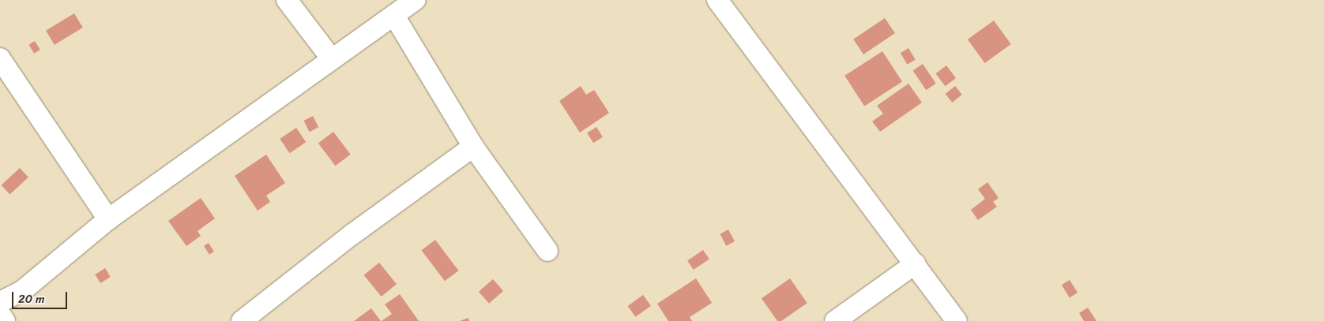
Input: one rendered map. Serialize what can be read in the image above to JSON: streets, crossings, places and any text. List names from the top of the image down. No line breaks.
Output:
{"scale_bar":"20 m"}
